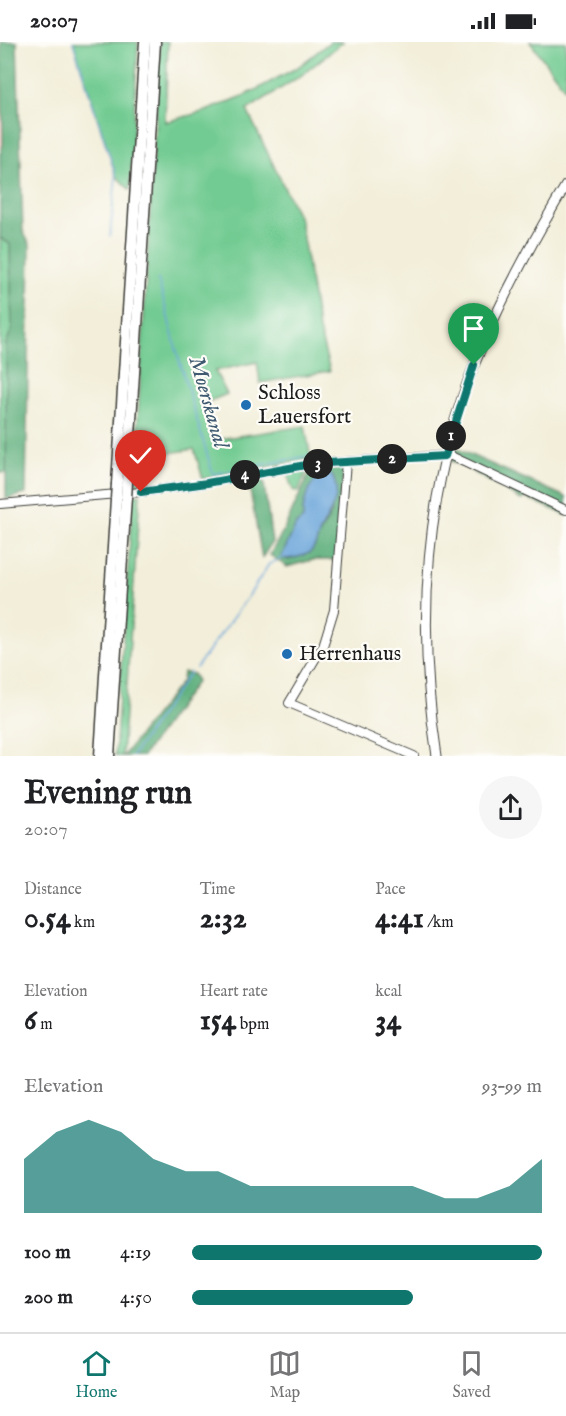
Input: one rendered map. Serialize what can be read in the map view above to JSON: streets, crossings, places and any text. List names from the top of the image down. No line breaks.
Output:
{"water":["Moerskanal"],"places":["Schloss Lauersfort","Herrenhaus"],"page":{"status":"20:07","pins":["1","2","3","4"],"heading":["Evening run","20:07"],"stats":[["Distance","0.54 km"],["Time","2:32"],["Pace","4:41 /km"],["Elevation","6 m"],["Heart rate","154 bpm"],["kcal","34"]],"chart":["Elevation","93–99 m"],"list":[{"name":"100 m","note":"4:19"},{"name":"200 m","note":"4:50"}],"tabs":["Home","Map","Saved"]}}
